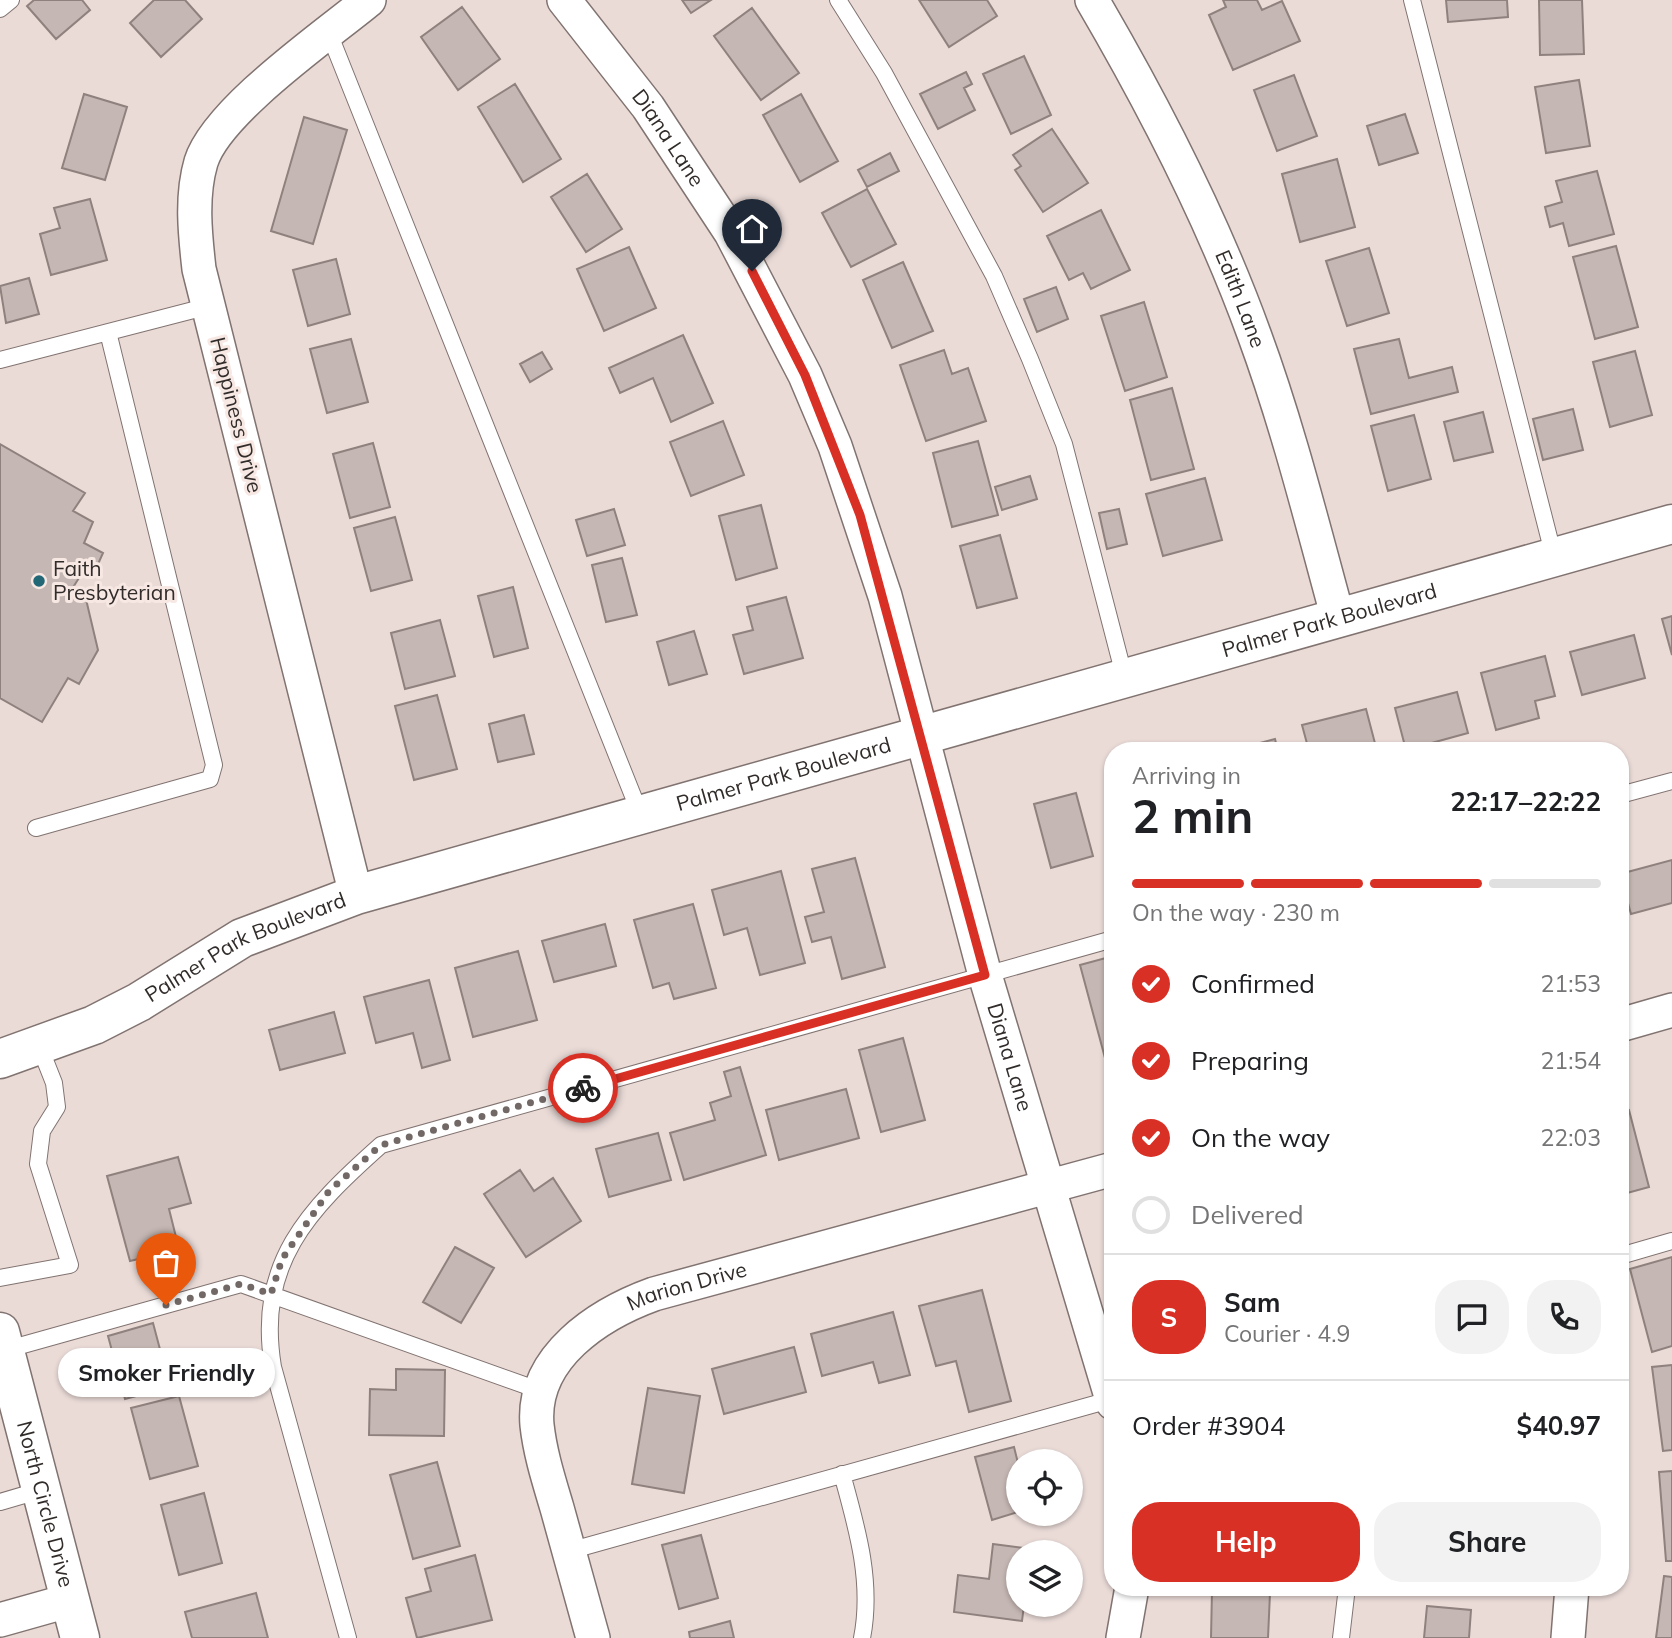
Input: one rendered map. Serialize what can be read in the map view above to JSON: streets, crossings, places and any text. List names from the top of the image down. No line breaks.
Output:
{"streets":{"main road":["Palmer Park Boulevard","North Circle Drive"],"street":["Diana Lane","Edith Lane","Happiness Drive","Marion Drive"]},"crossings":[["Diana Lane","Palmer Park Boulevard"],["Diana Lane","Marion Drive"],["Edith Lane","Palmer Park Boulevard"],["Happiness Drive","Palmer Park Boulevard"]],"places":["Faith Presbyterian","Smoker Friendly"],"page":{"heading":["2 min","Arriving in","22:17–22:22"],"panel":["Sam","Courier · 4.9","Order #3904","$40.97"],"bar":"On the way · 230 m","list":[["Confirmed","21:53"],["Preparing","21:54"],["On the way","22:03"],"Delivered"],"round":"S","bubble":"Smoker Friendly","buttons":["Help","Share"]}}
